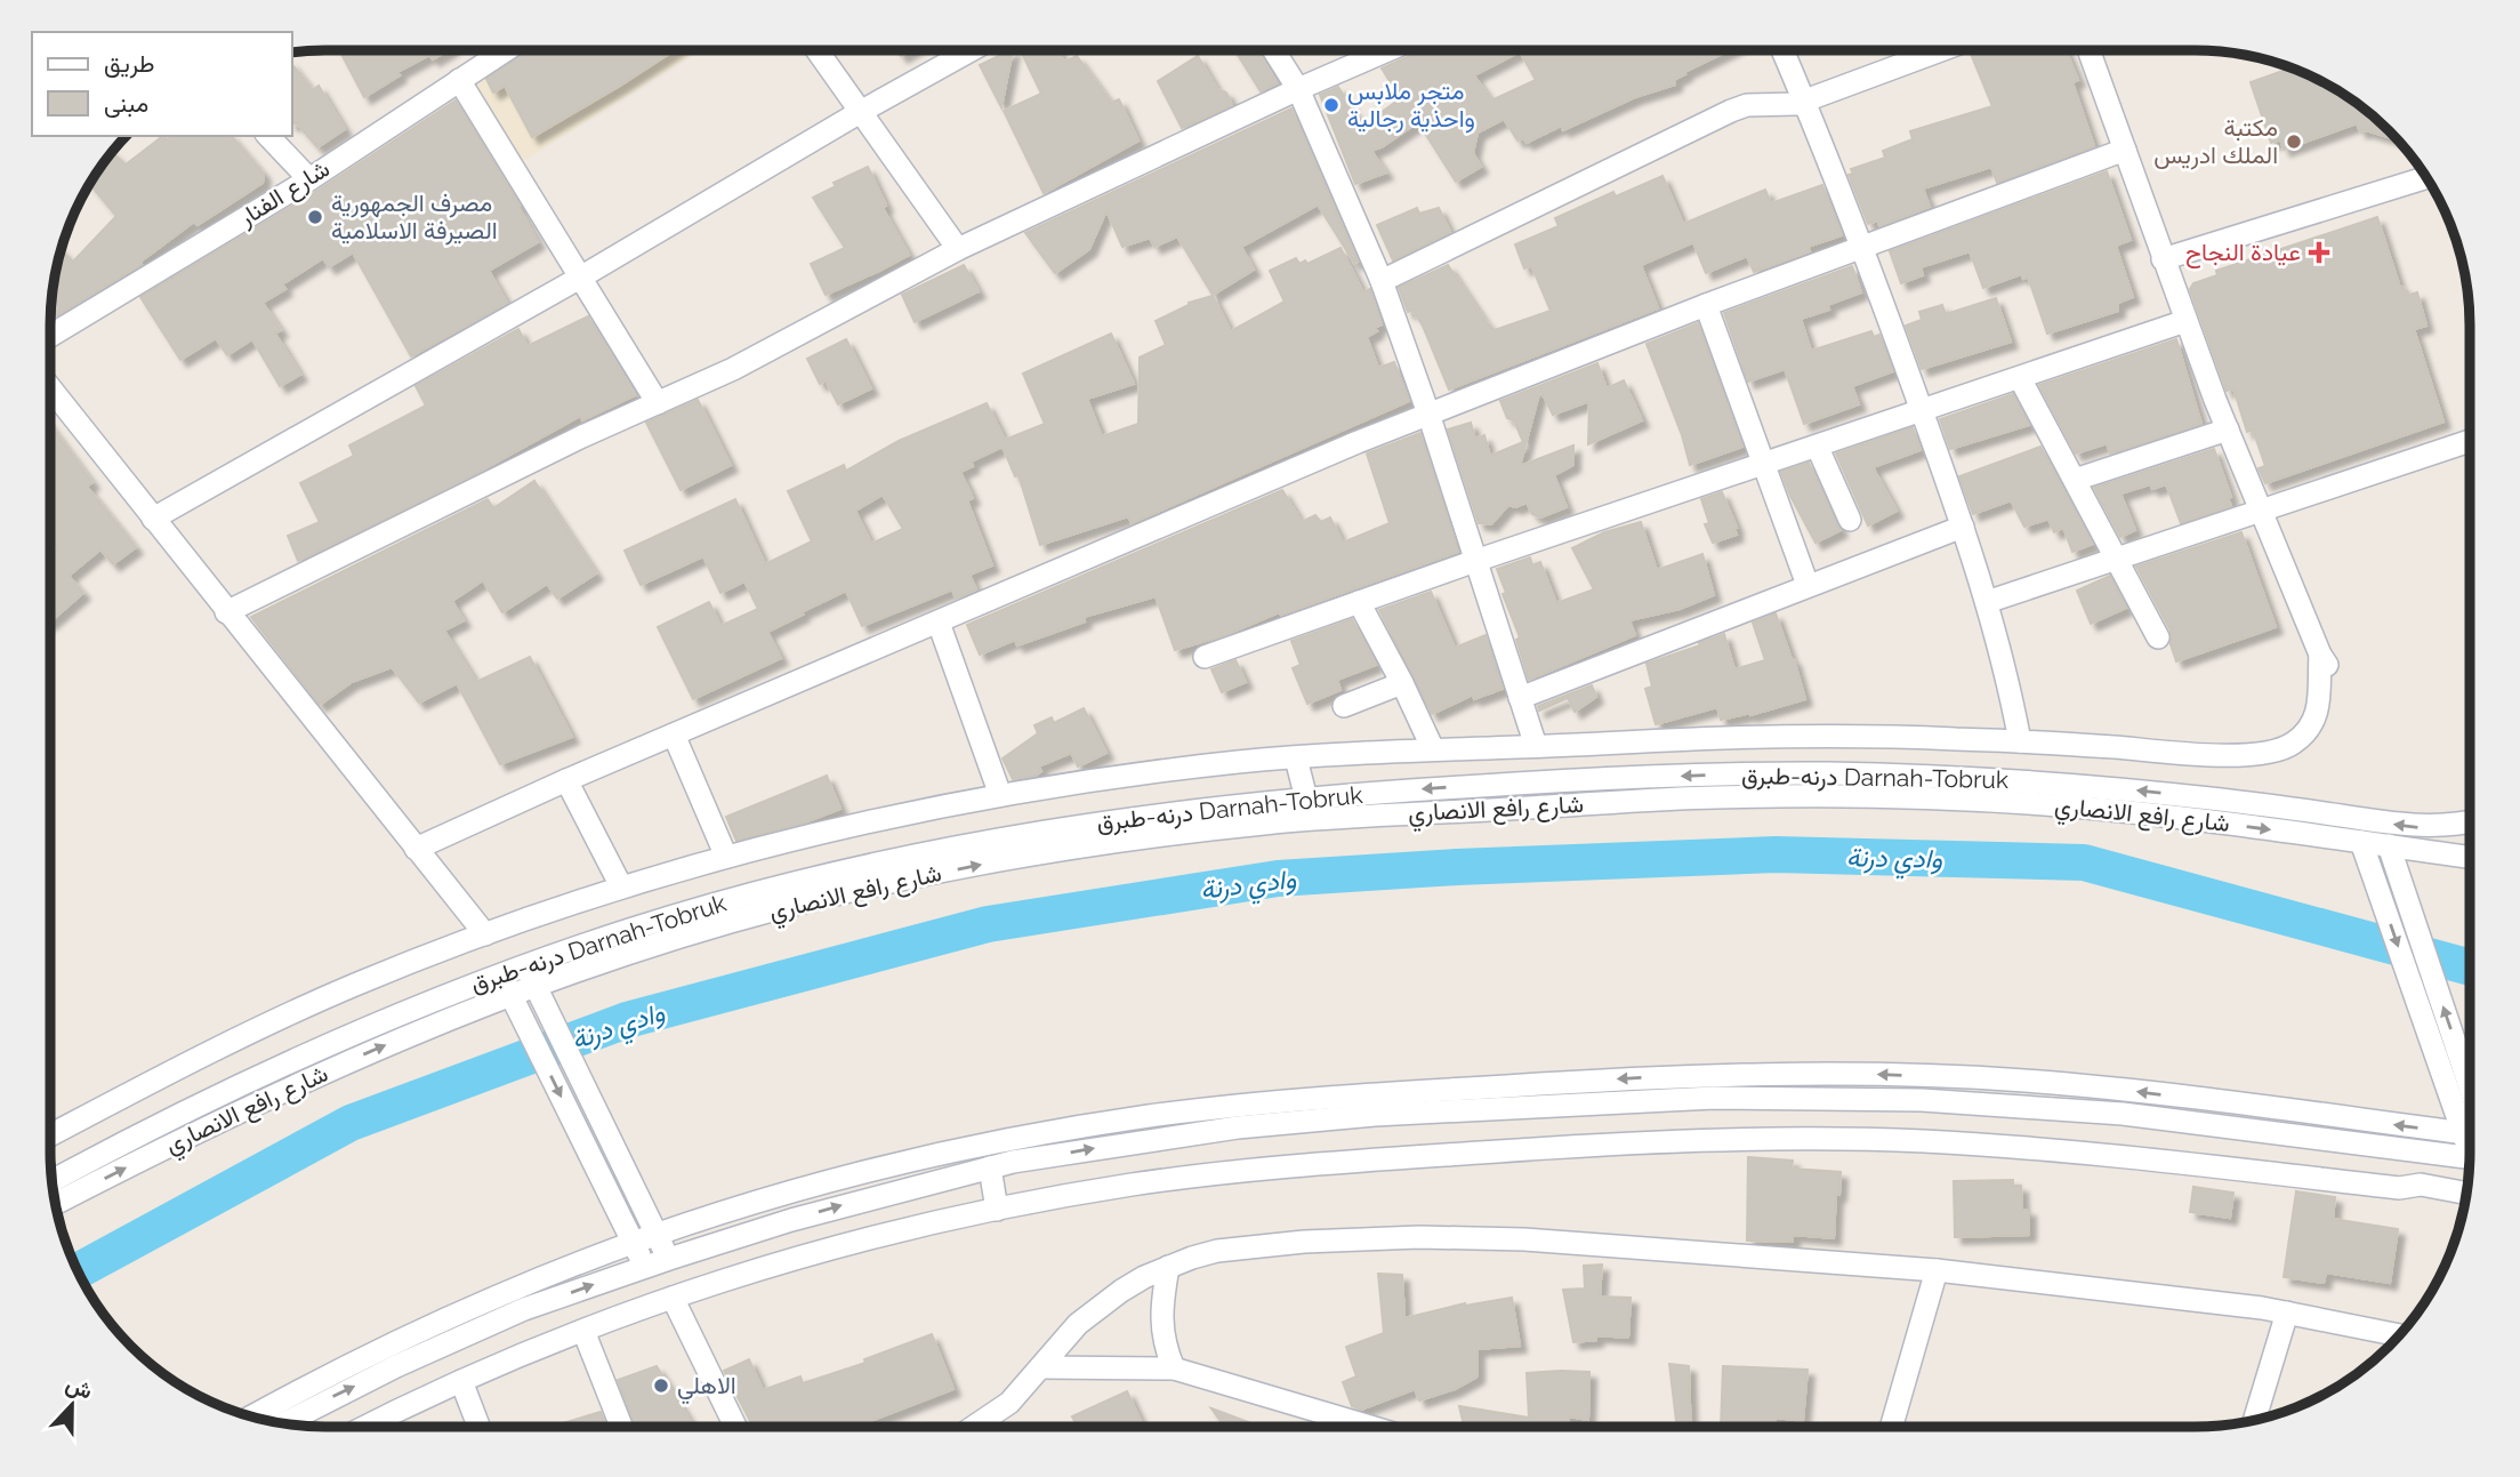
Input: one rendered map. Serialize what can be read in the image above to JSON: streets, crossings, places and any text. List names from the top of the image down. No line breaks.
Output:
{"streets":{"street":["شارع الفنار","درنه-طبرق Darnah-Tobruk","شارع رافع الانصاري"]},"water":["وادي درنة"],"places":{"other":["متجر ملابس واحذية رجالية","مكتبة الملك ادريس","مصرف الجمهورية الصيرفة الاسلامية","الاهلي"],"health":["عيادة النجاح"]},"legend":["طريق","مبنى"],"north":"top"}
